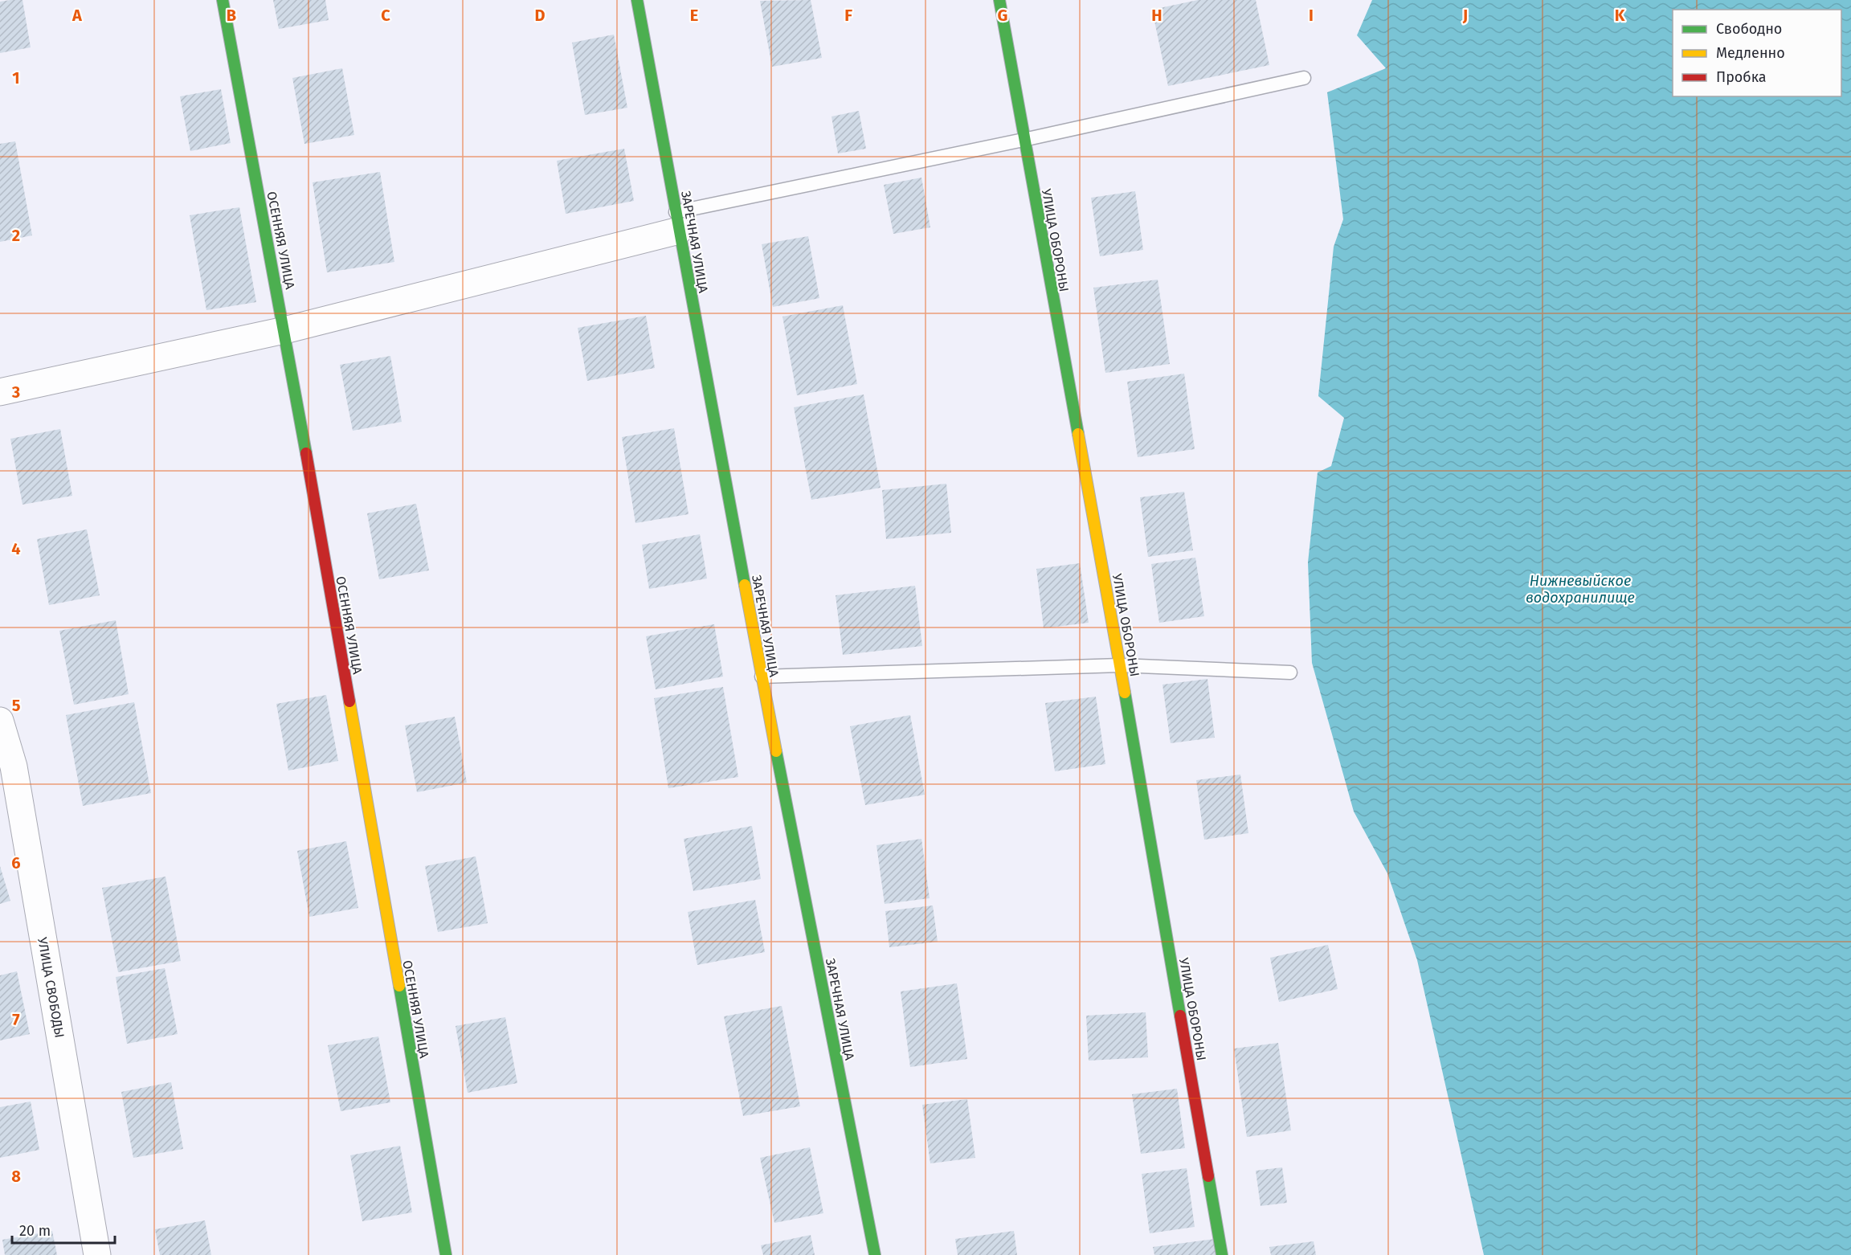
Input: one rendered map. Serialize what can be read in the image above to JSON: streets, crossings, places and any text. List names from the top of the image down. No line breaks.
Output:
{"streets":{"street":["ОСЕННЯЯ УЛИЦА","УЛИЦА ОБОРОНЫ","ЗАРЕЧНАЯ УЛИЦА","УЛИЦА СВОБОДЫ"]},"water":["Нижневыйское водохранилище"],"legend":["Свободно","Медленно","Пробка"],"scale_bar":"20 m","grid":{"columns":["A","B","C","D","E","F","G","H","I","J","K"],"rows":["1","2","3","4","5","6","7","8"]}}
